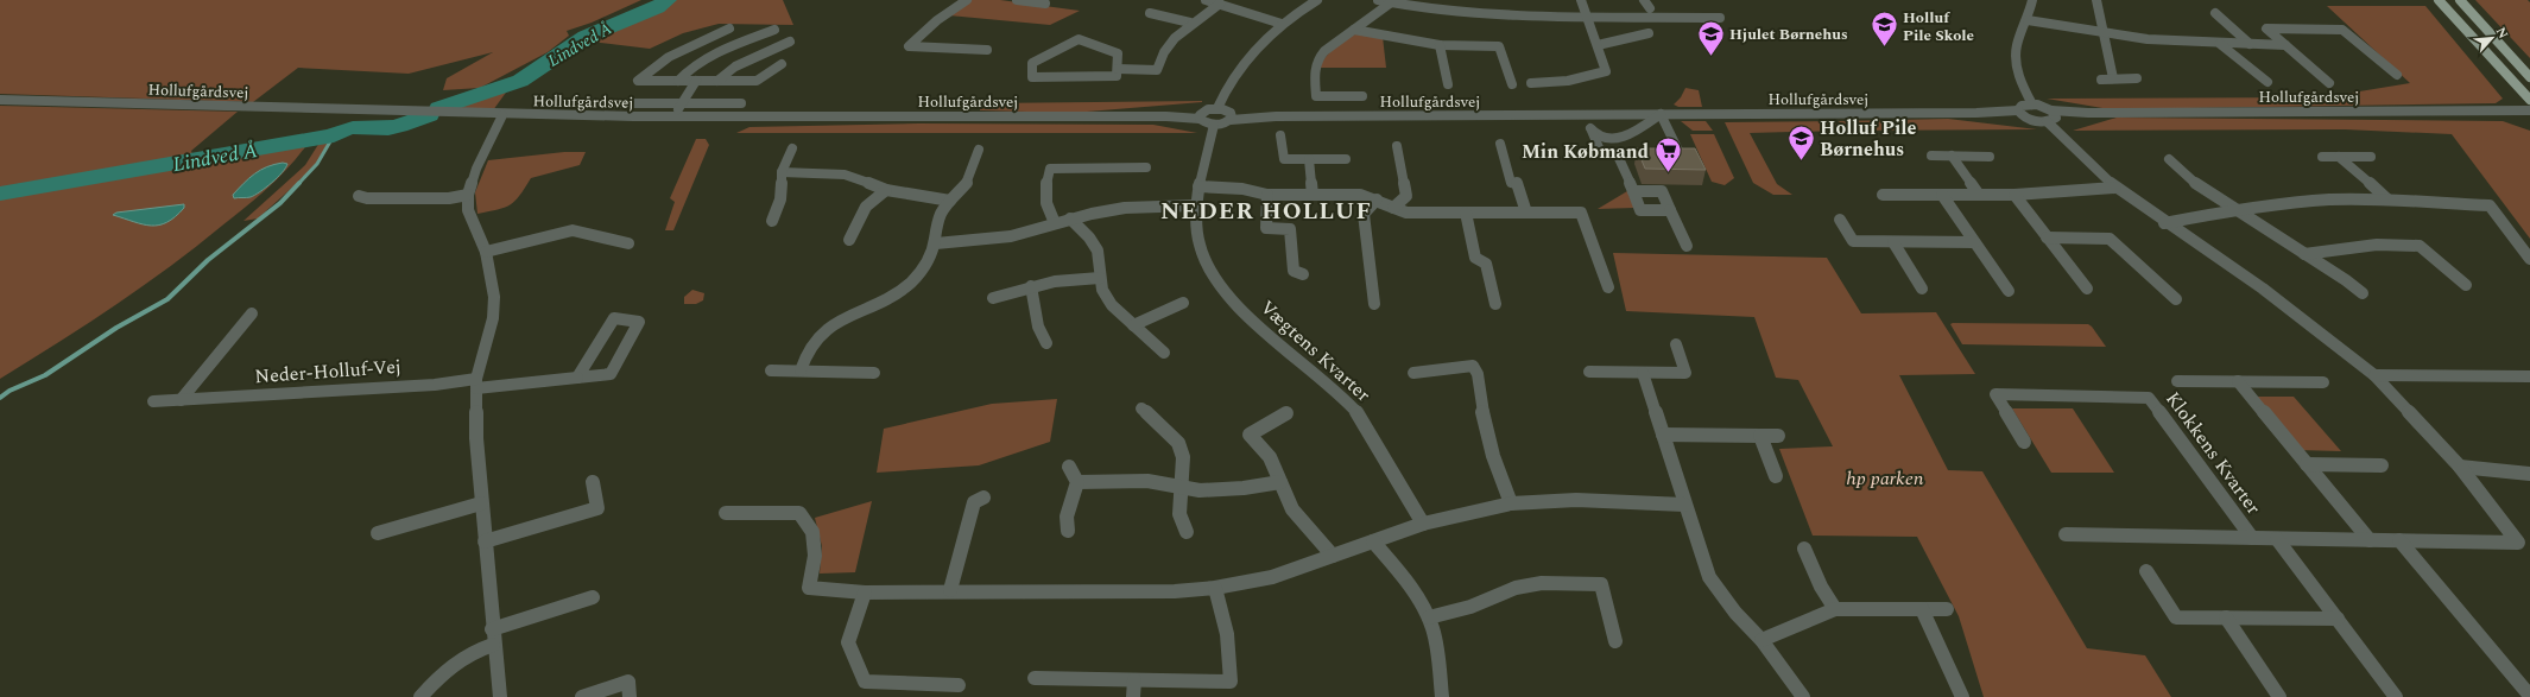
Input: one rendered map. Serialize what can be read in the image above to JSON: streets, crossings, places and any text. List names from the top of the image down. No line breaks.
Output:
{"streets":{"street":["Hollufgårdsvej","Vægtens Kvarter","Neder-Holluf-Vej","Klokkens Kvarter"]},"crossings":[["Hollufgårdsvej","Klokkens Kvarter"]],"districts":["NEDER HOLLUF"],"water":["Lindved Å"],"parks":["hp parken"],"places":{"school or university":["Holluf Pile Skole","Hjulet Børnehus","Holluf Pile Børnehus"],"supermarket":["Min Købmand"]},"north":"top right"}
